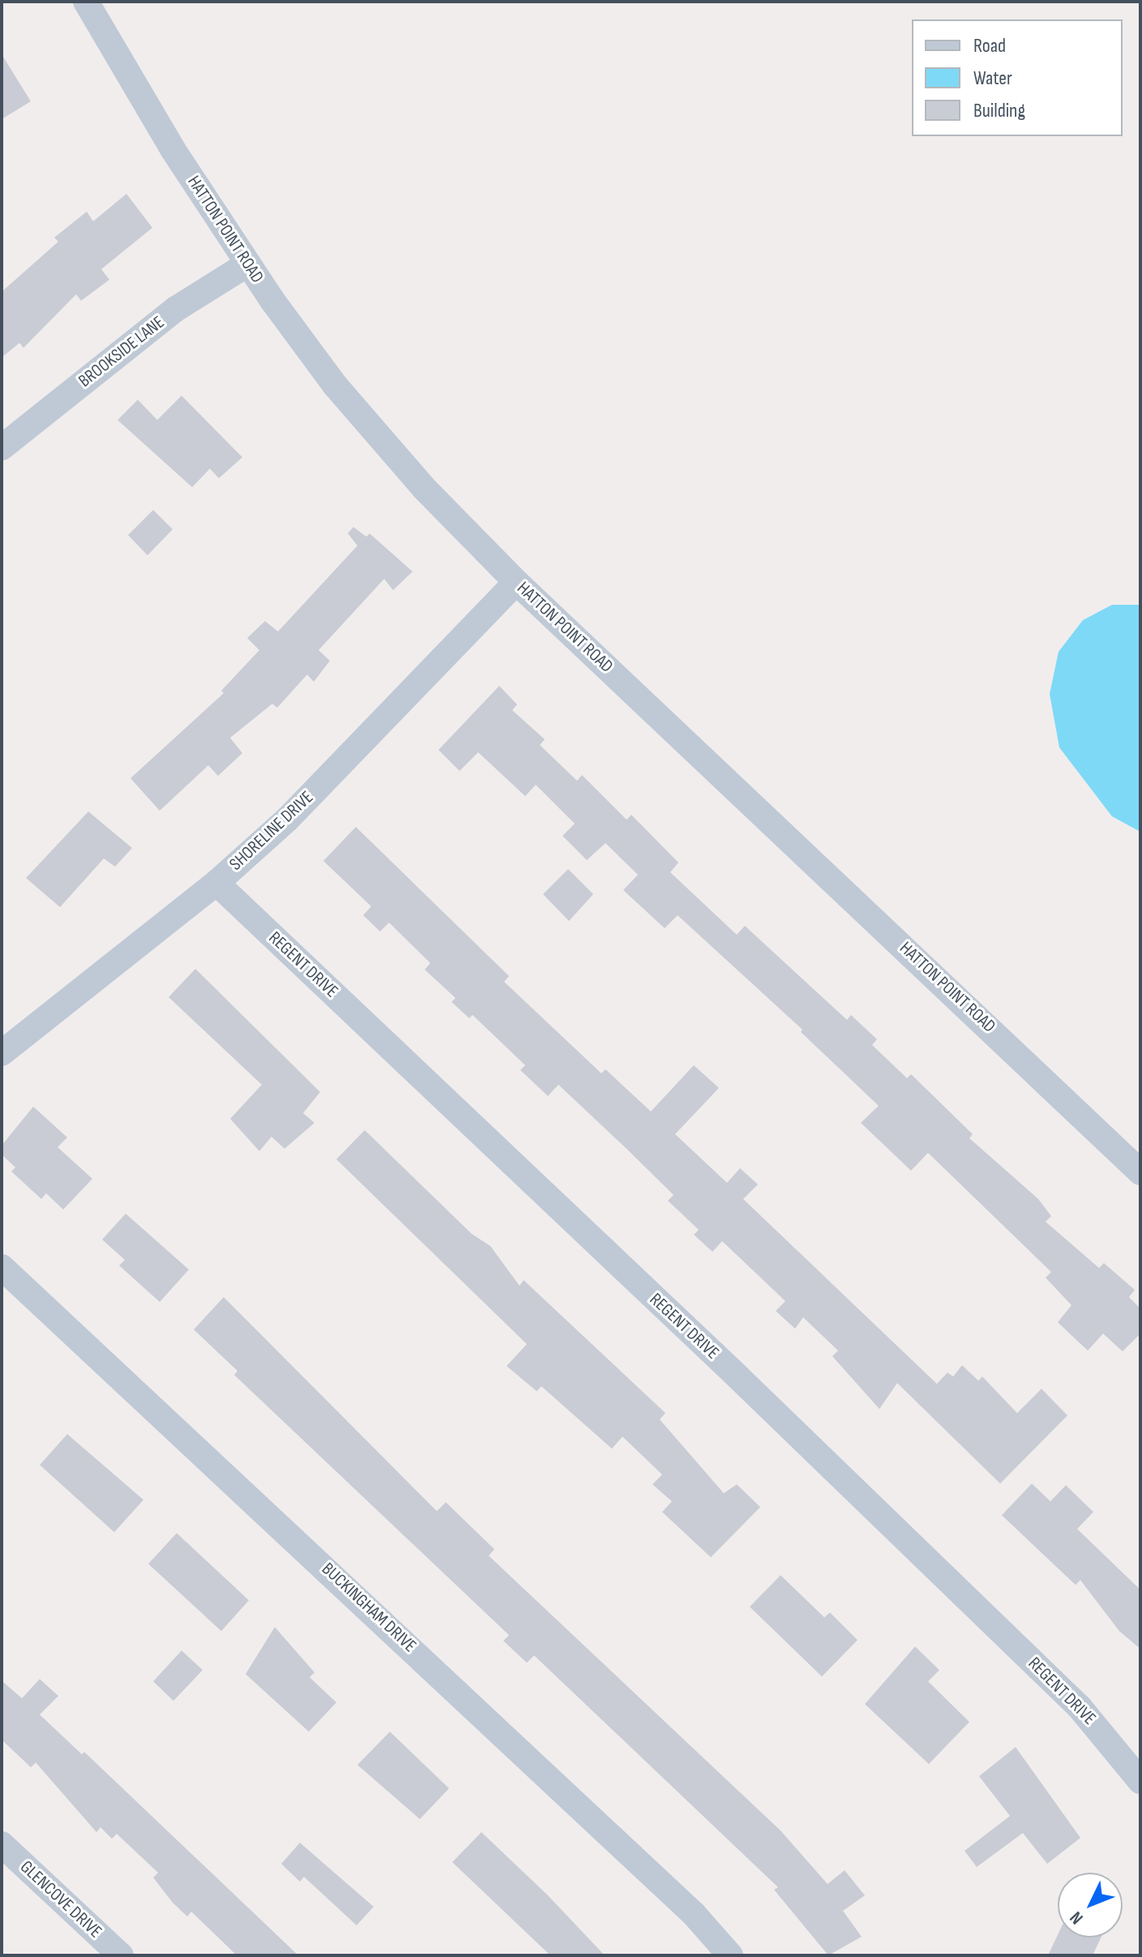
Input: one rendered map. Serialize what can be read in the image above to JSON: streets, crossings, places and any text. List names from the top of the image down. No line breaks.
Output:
{"streets":{"street":["HATTON POINT ROAD","BROOKSIDE LANE","SHORELINE DRIVE","REGENT DRIVE","BUCKINGHAM DRIVE","GLENCOVE DRIVE"]},"crossings":[["HATTON POINT ROAD","BROOKSIDE LANE"],["HATTON POINT ROAD","SHORELINE DRIVE"],["SHORELINE DRIVE","REGENT DRIVE"]],"legend":["Road","Water","Building"],"north":"bottom left"}
